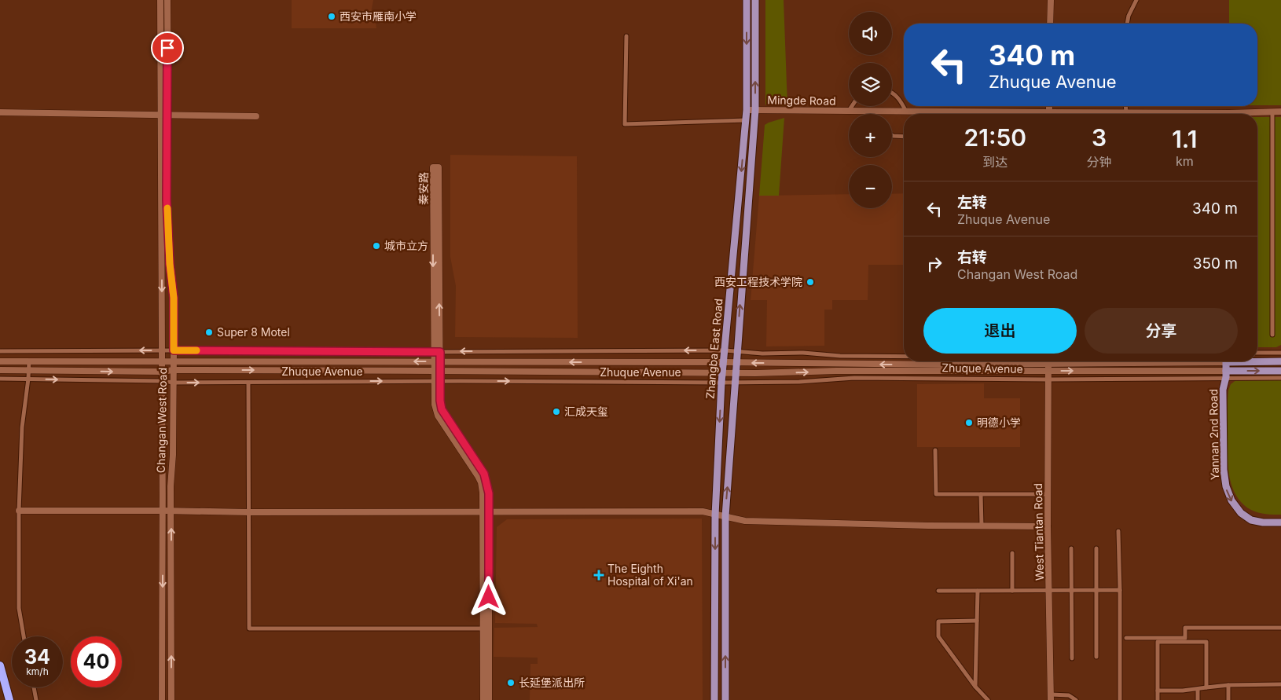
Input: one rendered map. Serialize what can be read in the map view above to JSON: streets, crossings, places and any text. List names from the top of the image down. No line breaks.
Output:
{"streets":{"main road":["Mingde Road","秦安路","Zhangba East Road","Zhuque Avenue","Changan West Road","Yannan 2nd Road","West Tiantan Road"]},"crossings":[["Mingde Road","Zhangba East Road"],["秦安路","Zhuque Avenue"],["Zhangba East Road","Zhuque Avenue"],["Zhuque Avenue","Changan West Road"],["Zhuque Avenue","Yannan 2nd Road"],["Zhuque Avenue","West Tiantan Road"]],"one_way":["Yannan 2nd Road"],"places":{"other":["西安市雁南小学","城市立方","西安工程技术学院","Super 8 Motel","汇成天玺","明德小学","长延堡派出所"],"health":["The Eighth Hospital of Xi'an"]},"page":{"map_buttons":["+","−"],"turn":["340 m","Zhuque Avenue"],"eta":["21:50","到达","3","分钟","1.1","km"],"list":[{"name":"左转","note":"Zhuque Avenue","value":"340 m"},{"name":"右转","note":"Changan West Road","value":"350 m"}],"buttons":["退出","分享"],"speed":"34 km/h","limit":"40"}}
